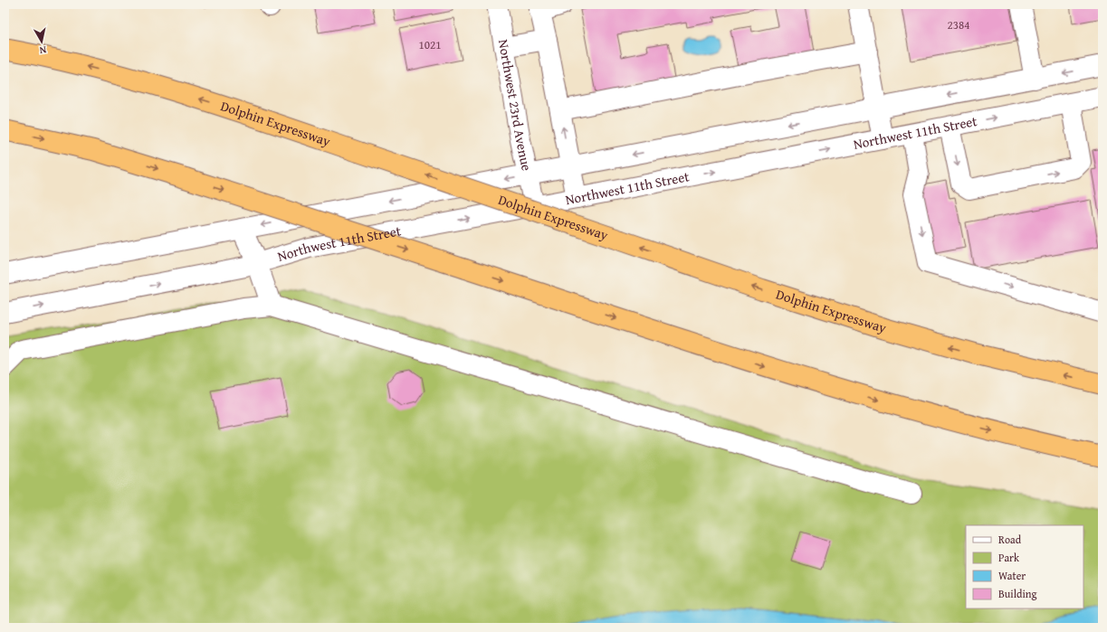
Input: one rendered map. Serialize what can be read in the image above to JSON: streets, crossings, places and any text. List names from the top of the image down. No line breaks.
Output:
{"streets":{"highway":["Dolphin Expressway"],"street":["Northwest 23rd Avenue","Northwest 11th Street"]},"crossings":[["Northwest 23rd Avenue","Northwest 11th Street"]],"house_numbers":["2384","1021"],"legend":["Road","Park","Water","Building"],"north":"bottom"}
